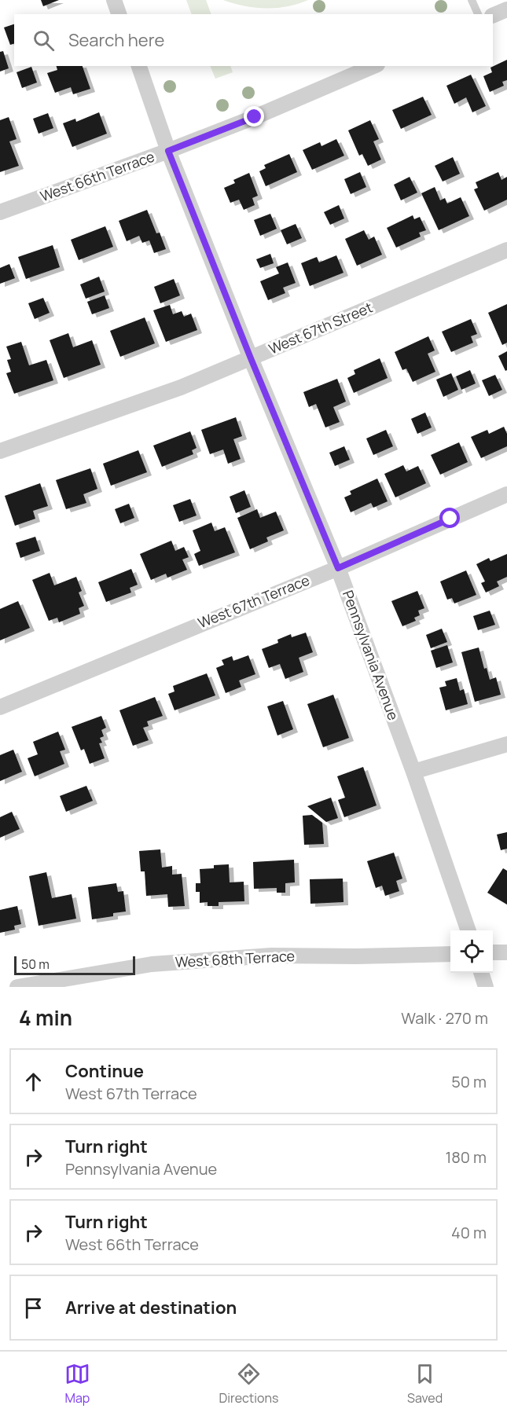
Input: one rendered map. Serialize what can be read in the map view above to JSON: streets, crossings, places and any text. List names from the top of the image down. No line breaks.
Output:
{"streets":{"street":["West 66th Terrace","West 67th Street","West 67th Terrace","Pennsylvania Avenue","West 68th Terrace"]},"crossings":[["West 66th Terrace","Pennsylvania Avenue"],["West 67th Street","Pennsylvania Avenue"],["West 67th Terrace","Pennsylvania Avenue"]],"scale_bar":"50 m","page":{"search":"Search here","scale":"50 m","heading":["4 min","Walk · 270 m"],"list":[["Continue","West 67th Terrace","50 m"],["Turn right","Pennsylvania Avenue","180 m"],["Turn right","West 66th Terrace","40 m"],"Arrive at destination"],"nav":["Map","Directions","Saved"]}}
